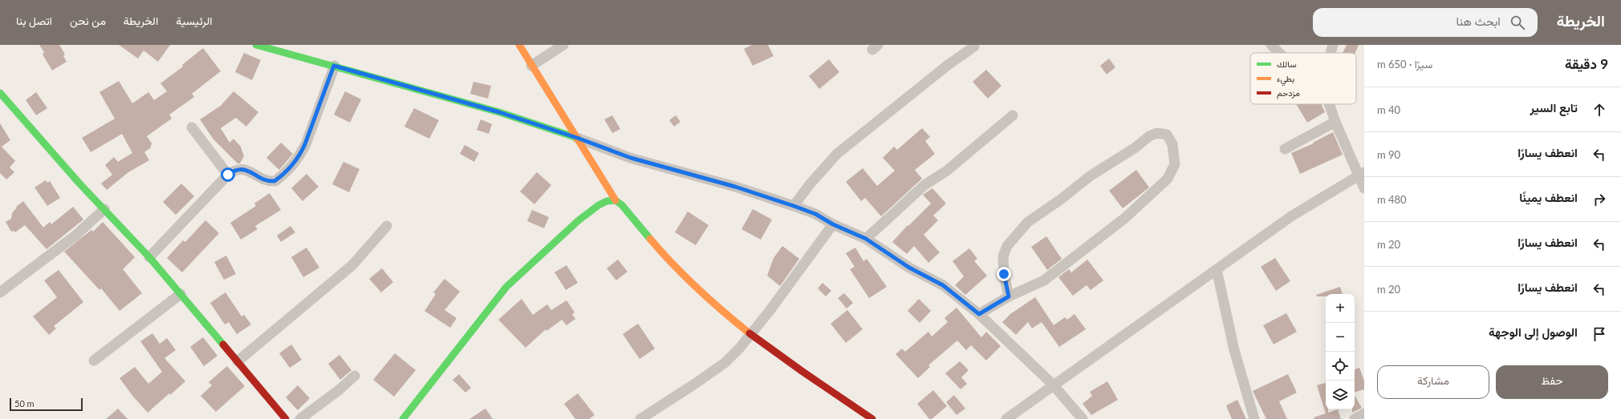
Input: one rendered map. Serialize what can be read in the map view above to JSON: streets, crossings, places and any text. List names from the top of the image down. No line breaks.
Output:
{"legend":["سالك","بطيء","مزدحم"],"scale_bar":"50 m","page":{"header":"الخريطة","search":"ابحث هنا","nav":["الرئيسية","الخريطة","من نحن","اتصل بنا"],"heading":["9 دقيقة","سيرًا · 650 m"],"list":[["تابع السير","40 m"],["انعطف يسارًا","90 m"],["انعطف يمينًا","480 m"],["انعطف يسارًا","20 m"],["انعطف يسارًا","20 m"],"الوصول إلى الوجهة"],"map_buttons":["+","−"],"buttons":["حفظ","مشاركة"],"scale":"50 m"}}
